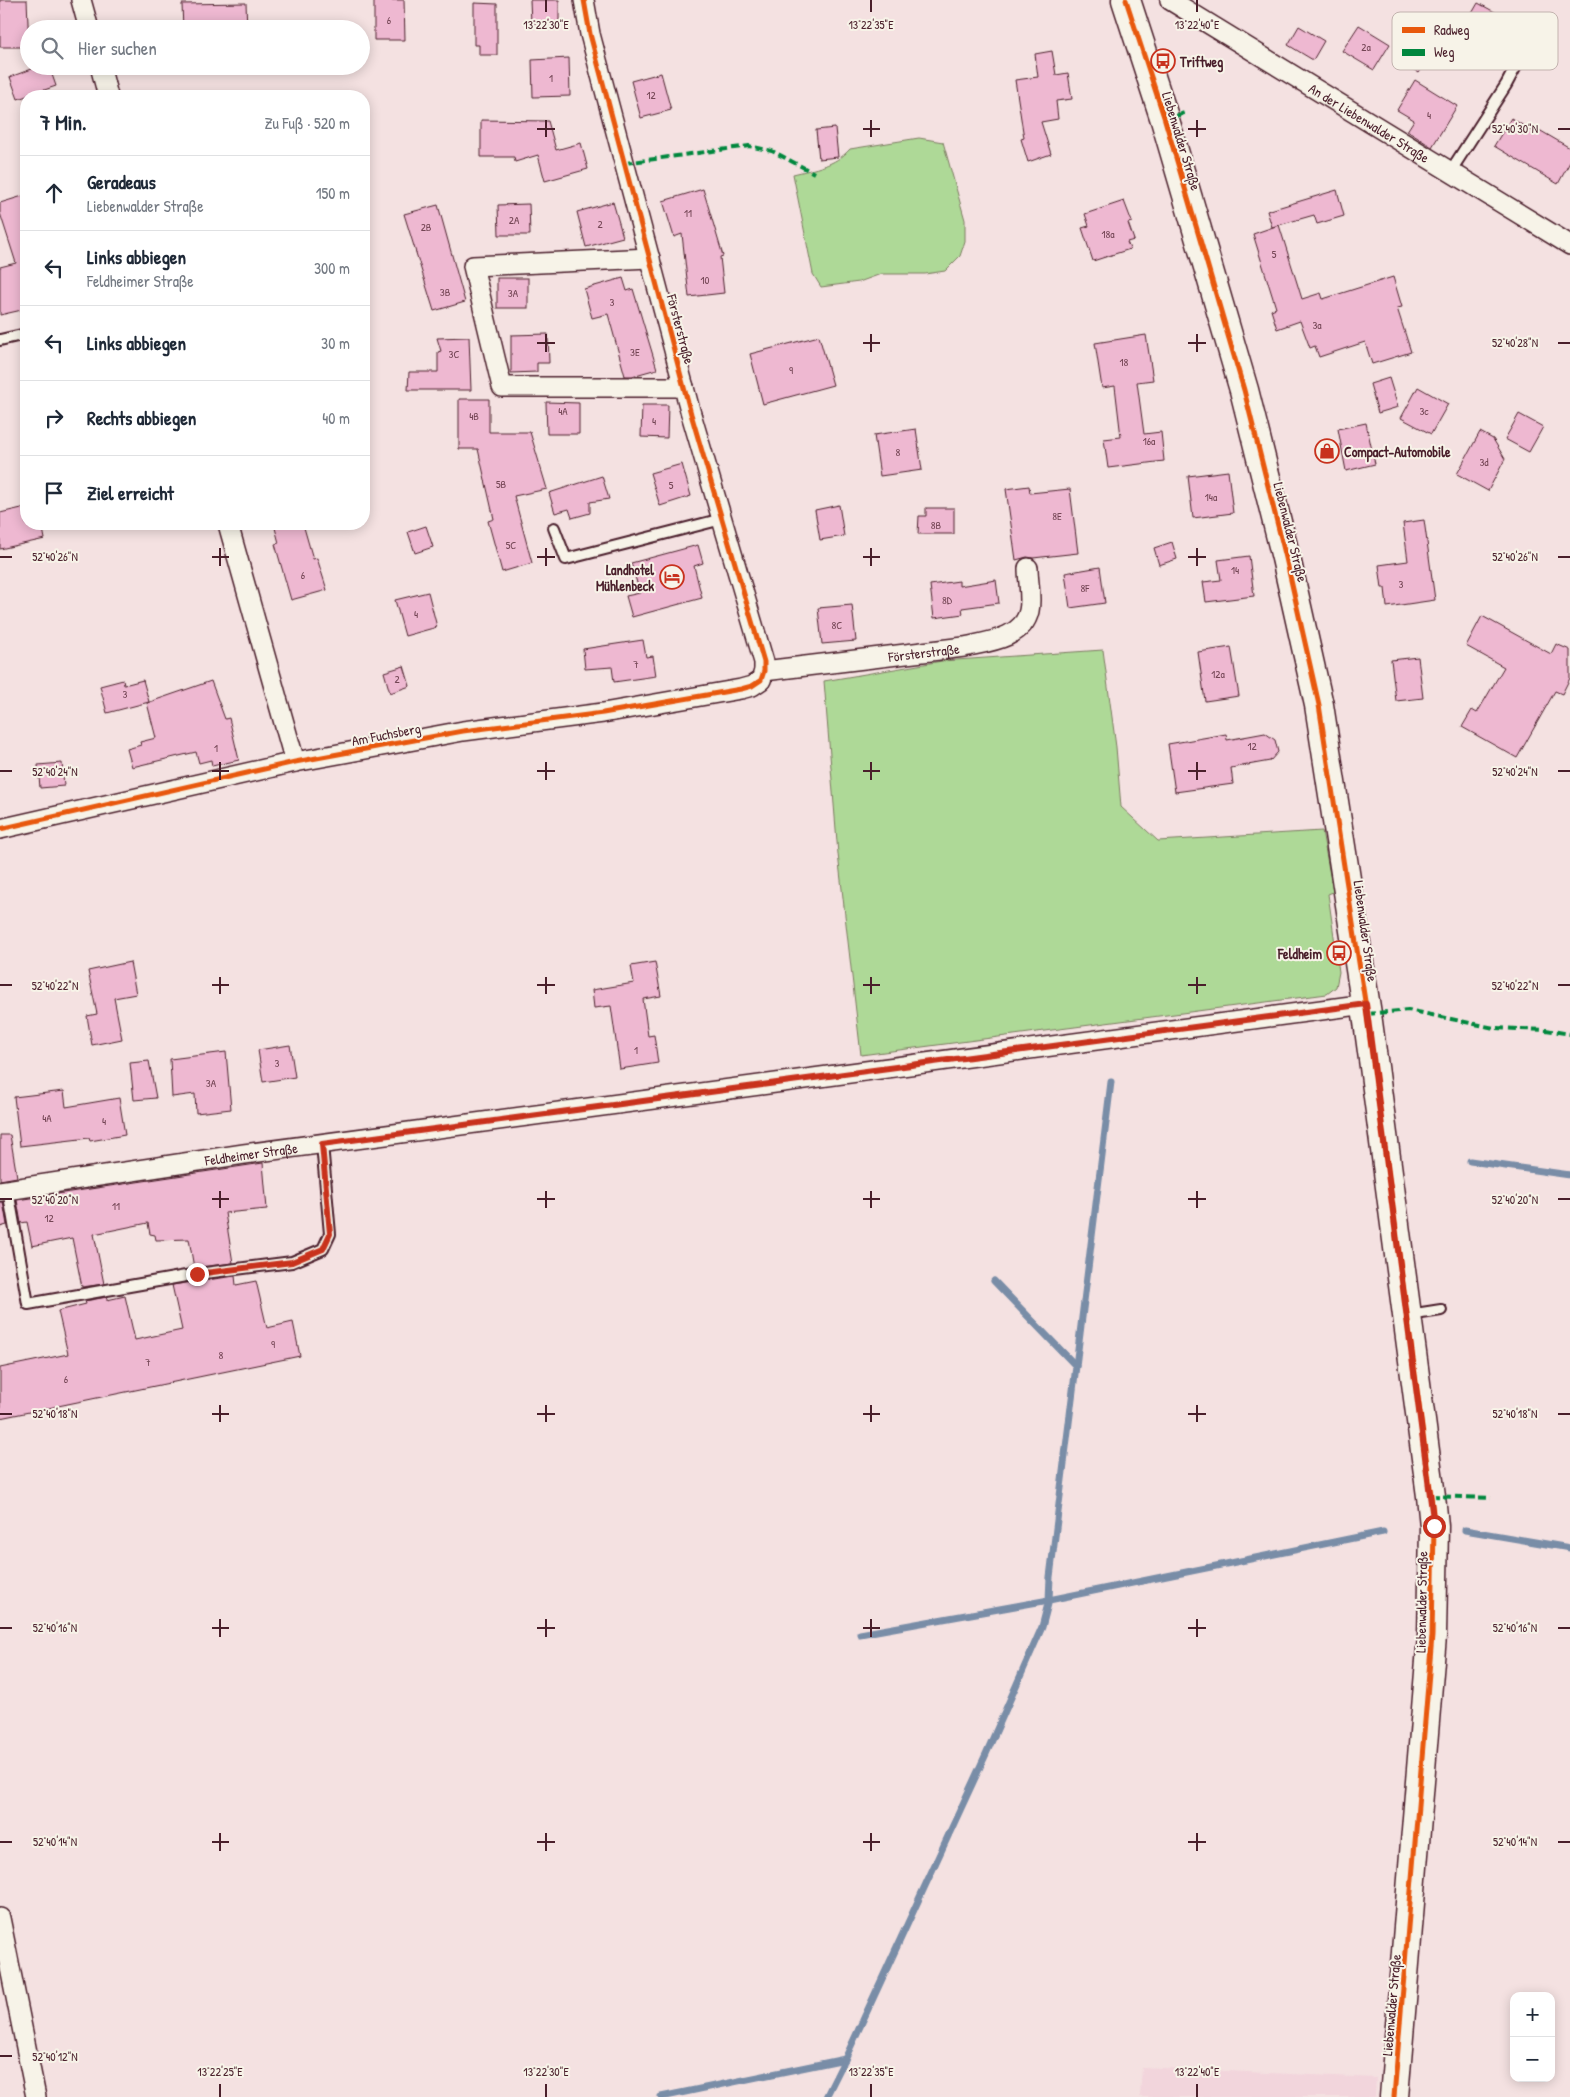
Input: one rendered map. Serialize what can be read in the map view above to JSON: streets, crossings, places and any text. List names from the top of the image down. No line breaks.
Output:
{"streets":{"main road":["Liebenwalder Straße"],"street":["An der Liebenwalder Straße","Försterstraße","Am Fuchsberg","Feldheimer Straße"]},"crossings":[["Liebenwalder Straße","Feldheimer Straße"],["Försterstraße","Am Fuchsberg"]],"places":{"bus stop":["Triftweg","Feldheim"],"shop":["Compact-Automobile"],"hotel":["Landhotel Mühlenbeck"]},"house_numbers":["6","2a","1","12","4","11","2A","2","2B","18a","5","10","3B","3A","3","3a","3E","3C","18","9","4A","3c","4B","4","16a","8","3d","5B","5","14a","8E","8B","5C","14","6","3","8F","8D","4","8C","7","12a","2","3","12","1","1","3","3A","4A","4","11","12","9","8","7","6"],"legend":["Radweg","Weg"],"page":{"search":"Hier suchen","heading":["7 Min.","Zu Fuß · 520 m"],"list":[["Geradeaus","Liebenwalder Straße","150 m"],["Links abbiegen","Feldheimer Straße","300 m"],["Links abbiegen","30 m"],["Rechts abbiegen","40 m"],"Ziel erreicht"],"map_buttons":["+","−"]},"coordinates":["13°22'30\"E","13°22'35\"E","13°22'40\"E","52°40'30\"N","52°40'28\"N","52°40'26\"N","52°40'24\"N","52°40'22\"N","52°40'20\"N","52°40'18\"N","52°40'16\"N","52°40'14\"N","52°40'12\"N","13°22'25\"E"]}
